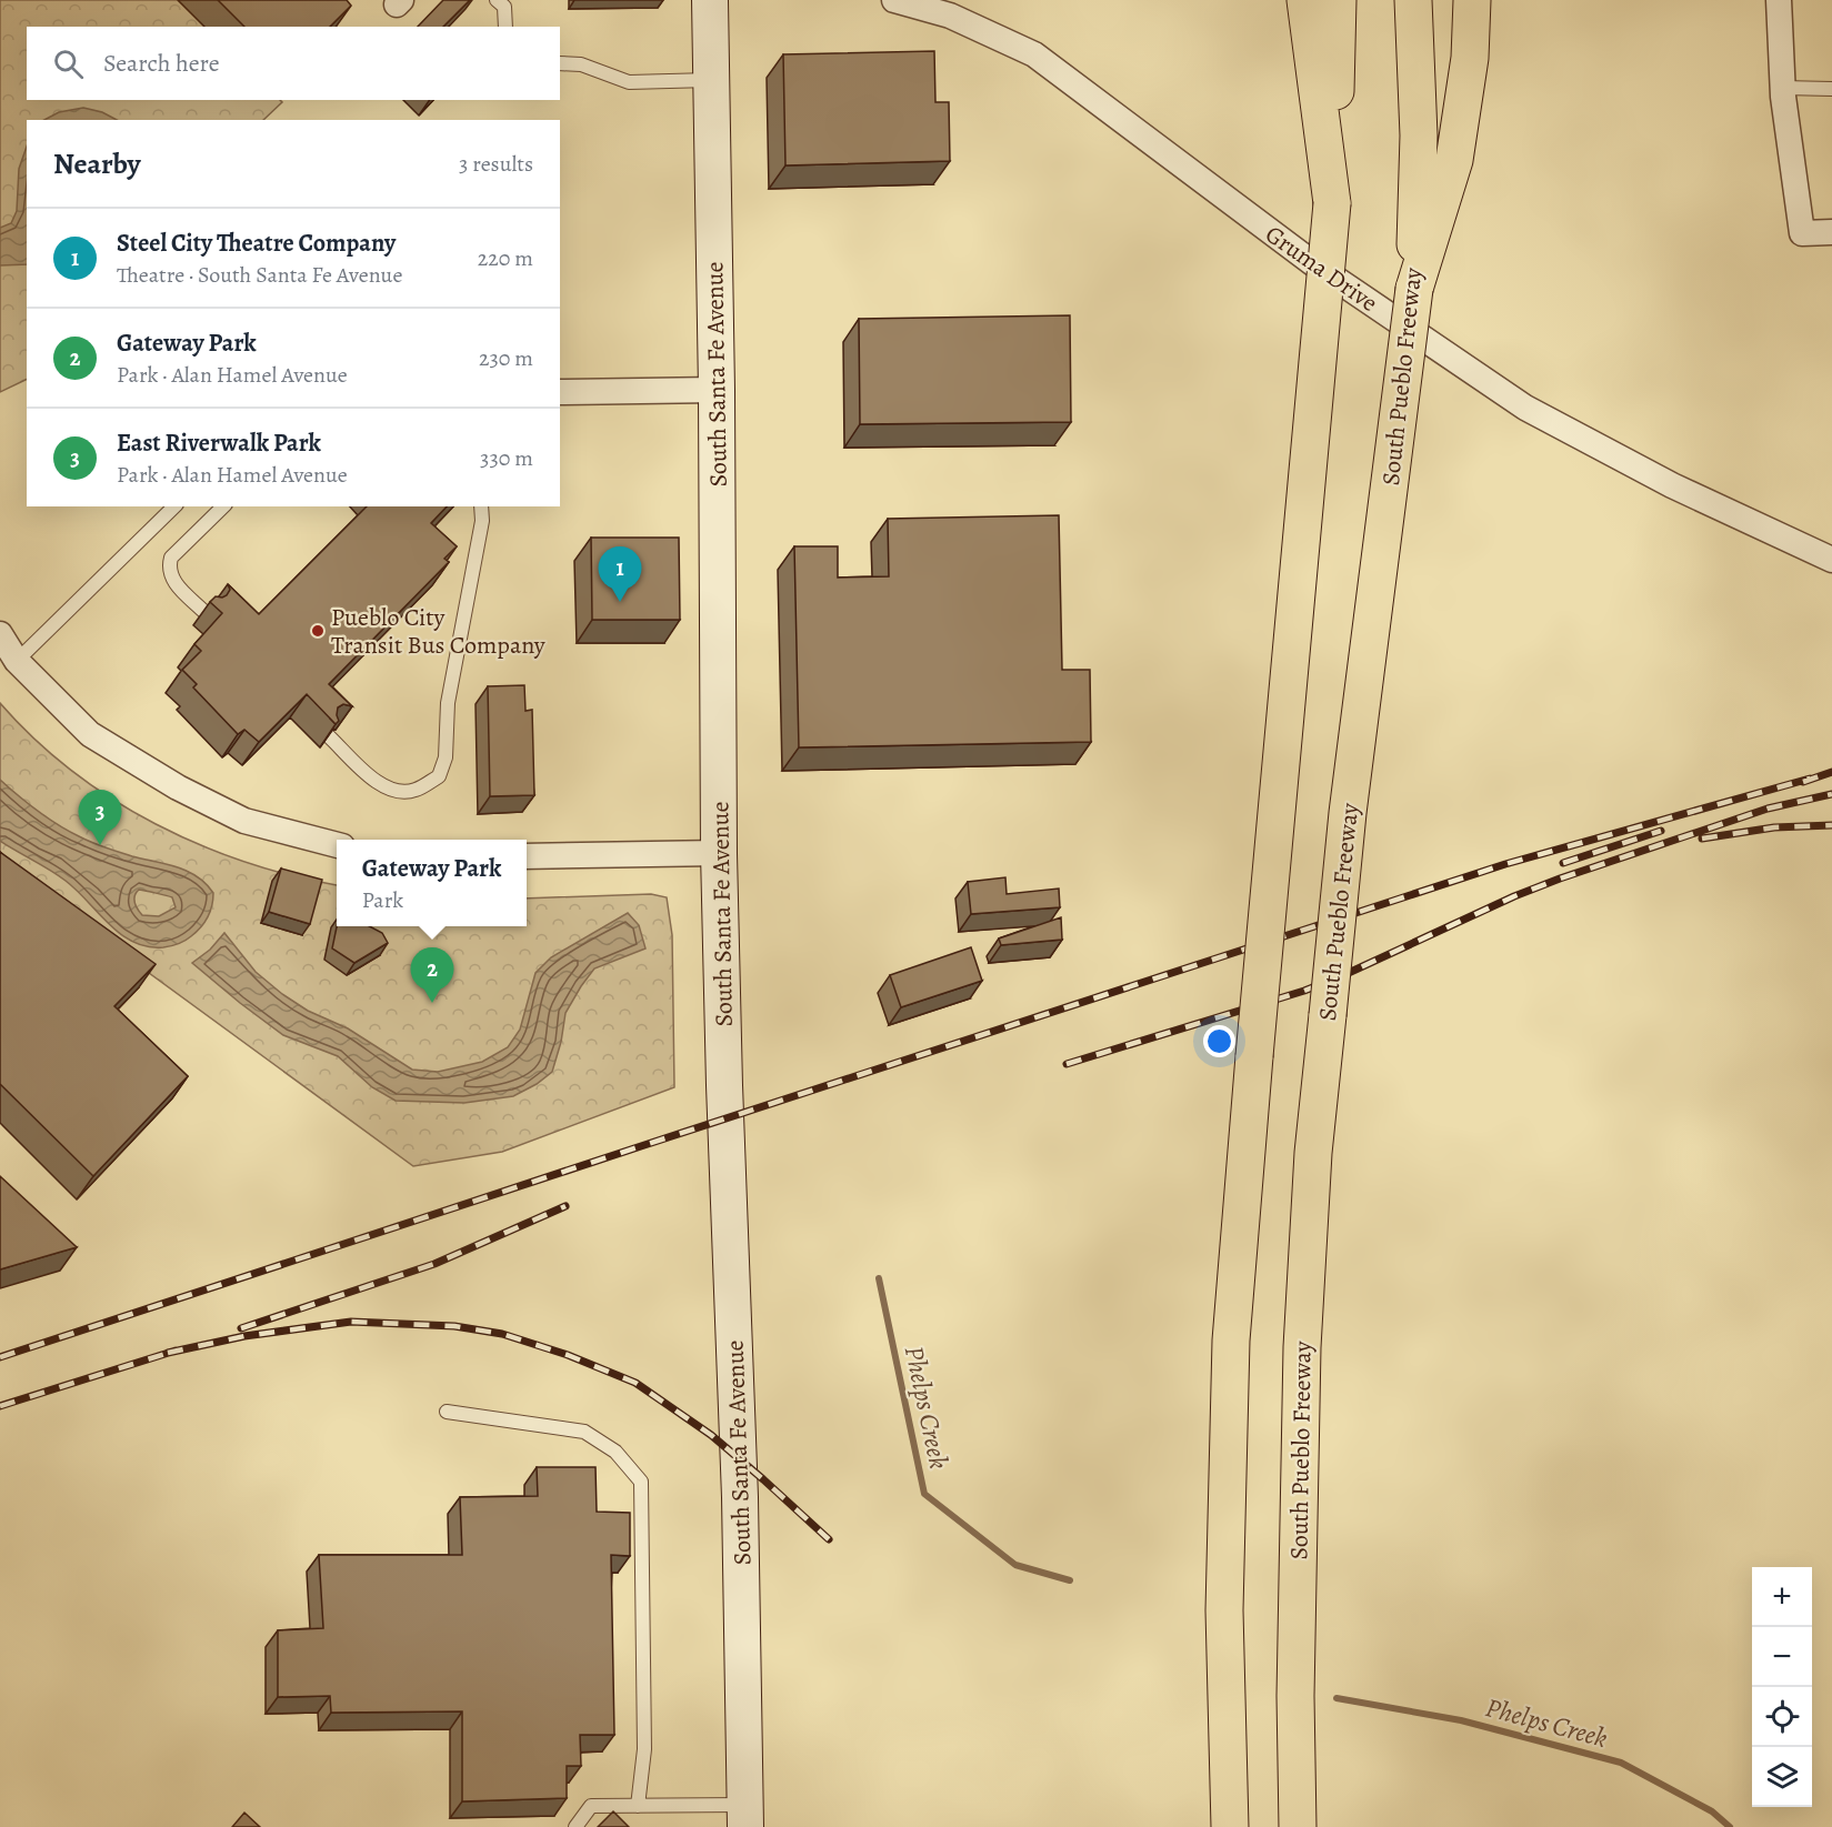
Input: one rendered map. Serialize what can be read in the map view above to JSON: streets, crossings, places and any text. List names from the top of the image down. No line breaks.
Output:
{"streets":{"highway":["South Pueblo Freeway"],"main road":["South Santa Fe Avenue"],"street":["Gruma Drive"]},"water":["Phelps Creek"],"places":["Pueblo City Transit Bus Company"],"page":{"search":"Search here","heading":["Nearby","3 results"],"list":[{"mark":"1","name":"Steel City Theatre Company","note":"Theatre · South Santa Fe Avenue","value":"220 m"},{"mark":"2","name":"Gateway Park","note":"Park · Alan Hamel Avenue","value":"230 m"},{"mark":"3","name":"East Riverwalk Park","note":"Park · Alan Hamel Avenue","value":"330 m"}],"pins":["1","3","2"],"popup":["Gateway Park","Park"],"map_buttons":["+","−"]}}
